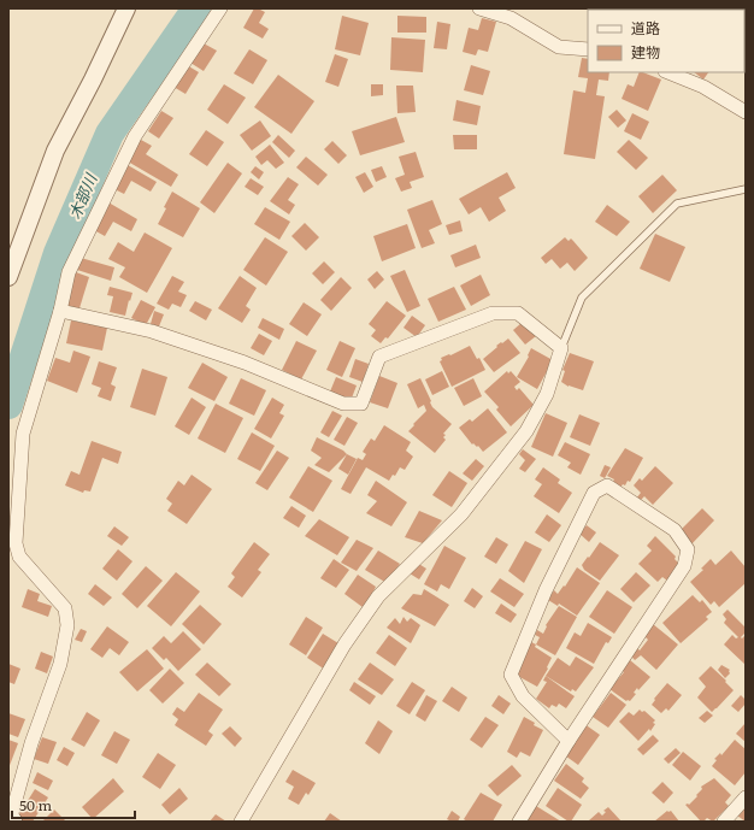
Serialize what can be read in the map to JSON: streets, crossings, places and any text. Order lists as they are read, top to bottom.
{
  "water": ["木部川"],
  "legend": ["道路", "建物"],
  "scale_bar": "50 m"
}
